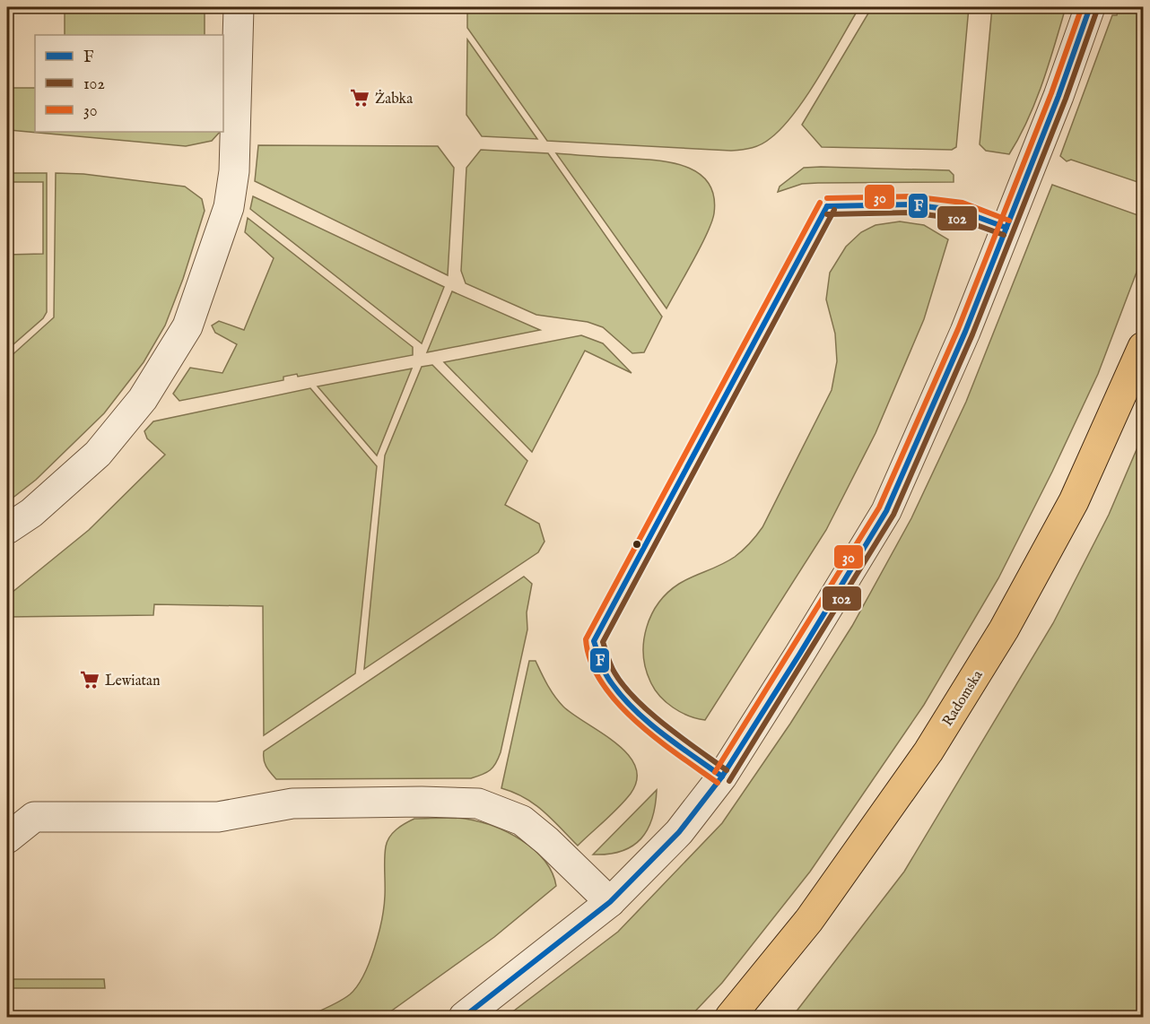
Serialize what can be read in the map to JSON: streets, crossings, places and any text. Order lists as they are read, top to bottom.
{
  "streets": {
    "main road": ["Radomska"]
  },
  "places": {
    "supermarket": ["Żabka", "Lewiatan"]
  },
  "lines": ["transit line F", "transit line 30", "transit line 102"],
  "legend": ["F", "102", "30"]
}
